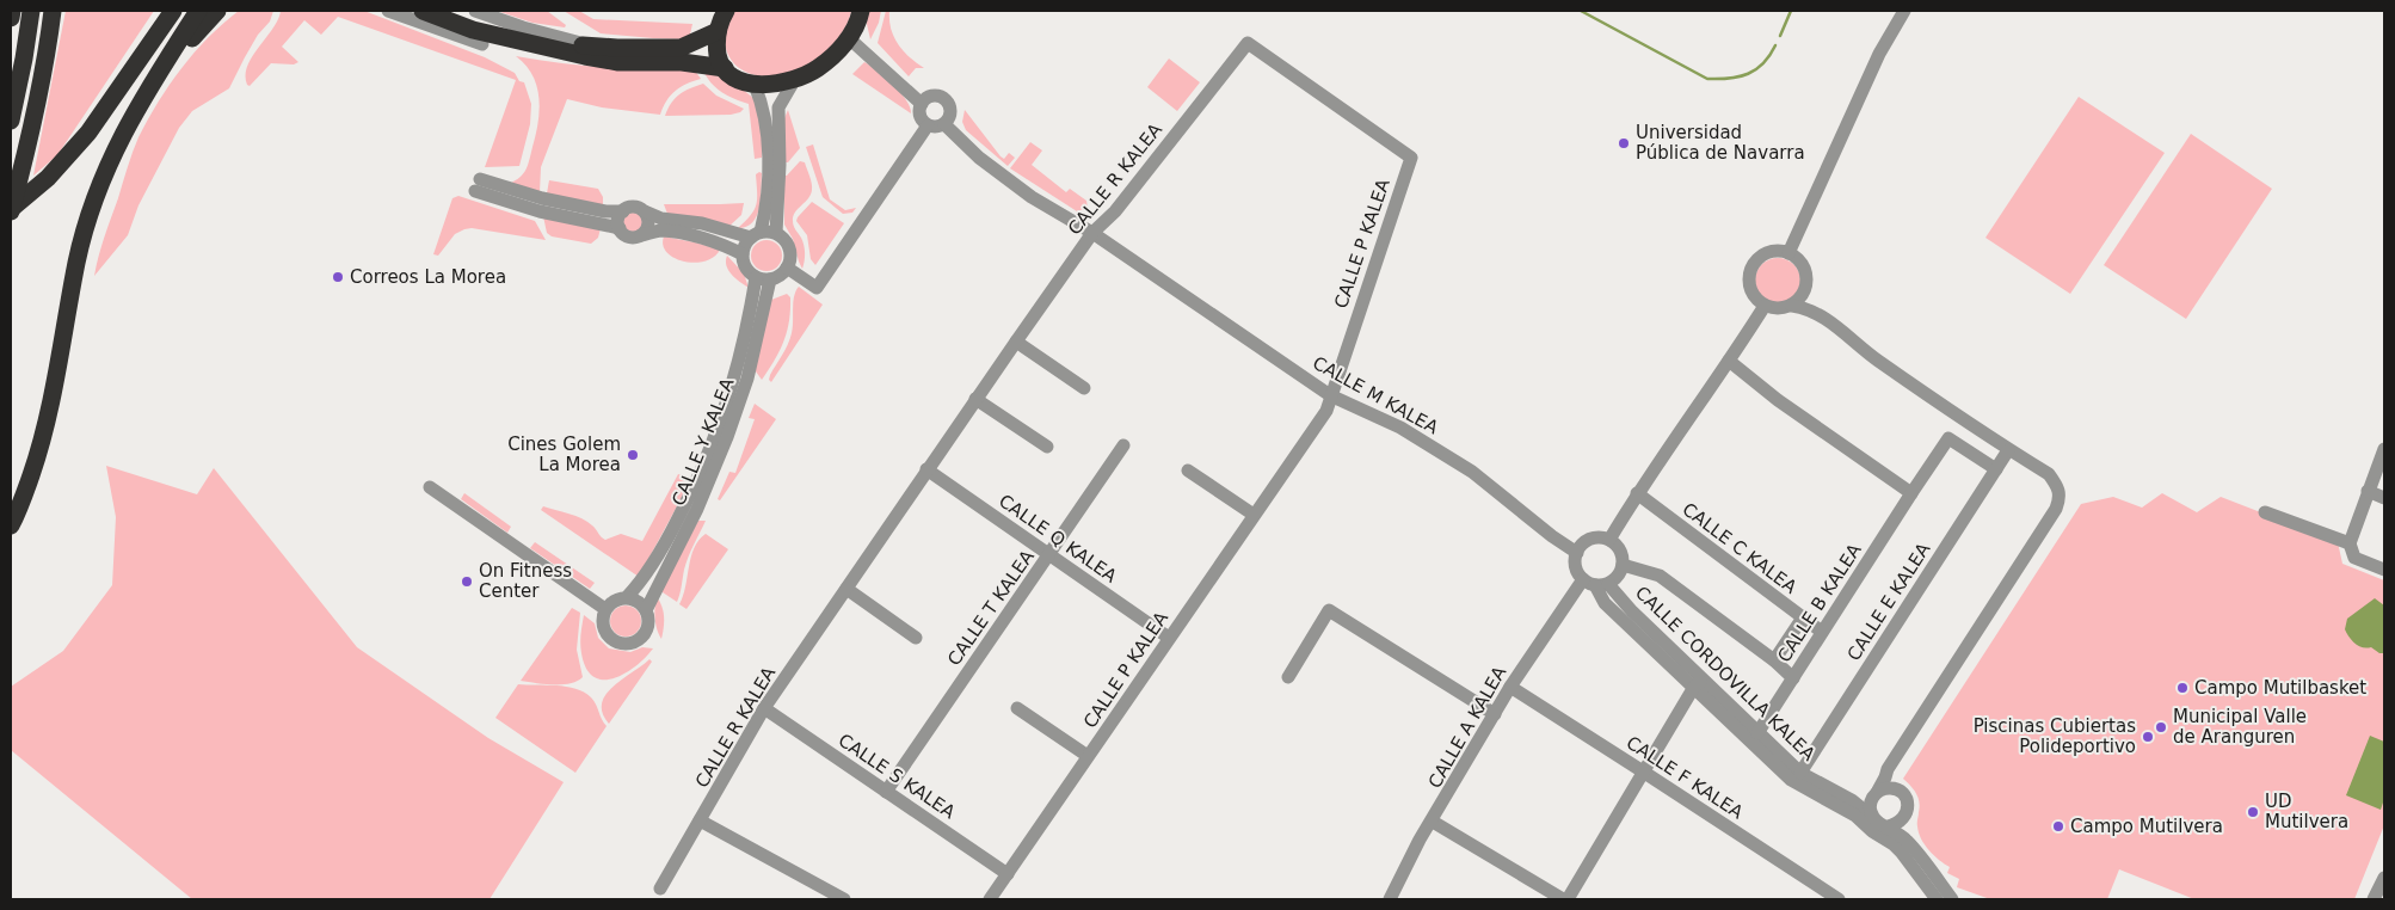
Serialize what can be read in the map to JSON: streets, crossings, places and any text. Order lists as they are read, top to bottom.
{
  "streets": {
    "street": [
      "CALLE R KALEA",
      "CALLE P KALEA",
      "CALLE M KALEA",
      "CALLE Y KALEA",
      "CALLE Q KALEA",
      "CALLE C KALEA",
      "CALLE E KALEA",
      "CALLE B KALEA",
      "CALLE T KALEA",
      "CALLE CORDOVILLA KALEA",
      "CALLE A KALEA",
      "CALLE S KALEA",
      "CALLE F KALEA"
    ]
  },
  "crossings": [
    ["CALLE R KALEA", "CALLE P KALEA"],
    ["CALLE R KALEA", "CALLE M KALEA"],
    ["CALLE R KALEA", "CALLE Q KALEA"],
    ["CALLE R KALEA", "CALLE S KALEA"],
    ["CALLE P KALEA", "CALLE M KALEA"],
    ["CALLE P KALEA", "CALLE Q KALEA"],
    ["CALLE P KALEA", "CALLE S KALEA"],
    ["CALLE M KALEA", "CALLE CORDOVILLA KALEA"],
    ["CALLE M KALEA", "CALLE A KALEA"],
    ["CALLE Q KALEA", "CALLE T KALEA"],
    ["CALLE C KALEA", "CALLE B KALEA"],
    ["CALLE E KALEA", "CALLE B KALEA"],
    ["CALLE E KALEA", "CALLE CORDOVILLA KALEA"],
    ["CALLE B KALEA", "CALLE CORDOVILLA KALEA"],
    ["CALLE T KALEA", "CALLE S KALEA"],
    ["CALLE CORDOVILLA KALEA", "CALLE A KALEA"],
    ["CALLE A KALEA", "CALLE F KALEA"]
  ],
  "places": [
    "Universidad Pública de Navarra",
    "Correos La Morea",
    "Cines Golem La Morea",
    "On Fitness Center",
    "Campo Mutilbasket",
    "Municipal Valle de Aranguren",
    "Piscinas Cubiertas Polideportivo",
    "UD Mutilvera",
    "Campo Mutilvera"
  ]
}
